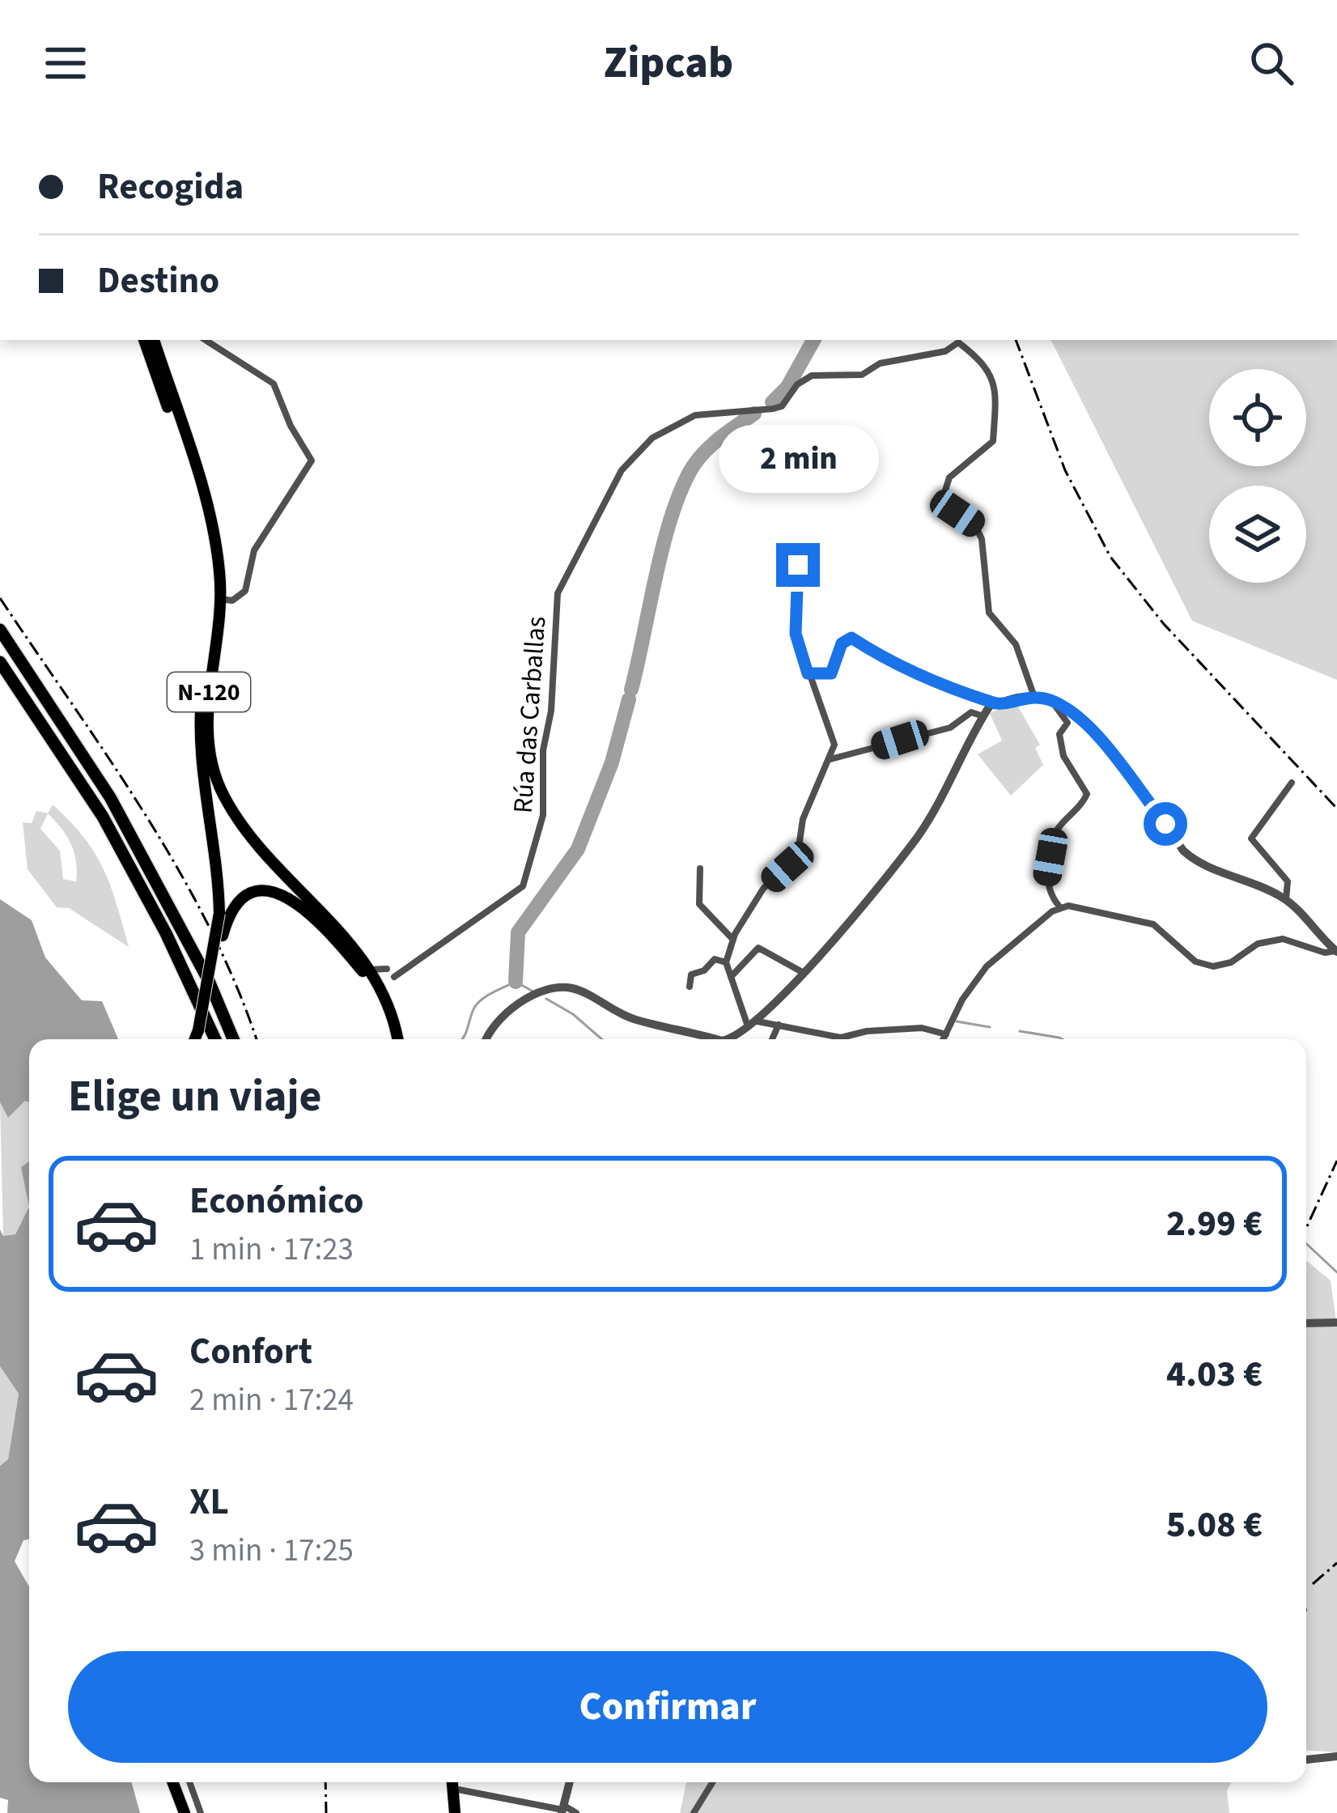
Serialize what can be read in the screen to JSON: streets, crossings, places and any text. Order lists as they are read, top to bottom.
{
  "streets": {
    "highway": ["N-120"],
    "street": ["Rúa das Carballas"]
  },
  "page": {
    "header": "Zipcab",
    "banner": ["Recogida", "Destino"],
    "bubble": "2 min",
    "heading": "Elige un viaje",
    "list": [
      {
        "name": "Económico",
        "note": "1 min · 17:23",
        "value": "2.99 €"
      },
      {
        "name": "Confort",
        "note": "2 min · 17:24",
        "value": "4.03 €"
      },
      {
        "name": "XL",
        "note": "3 min · 17:25",
        "value": "5.08 €"
      }
    ],
    "buttons": "Confirmar"
  }
}
